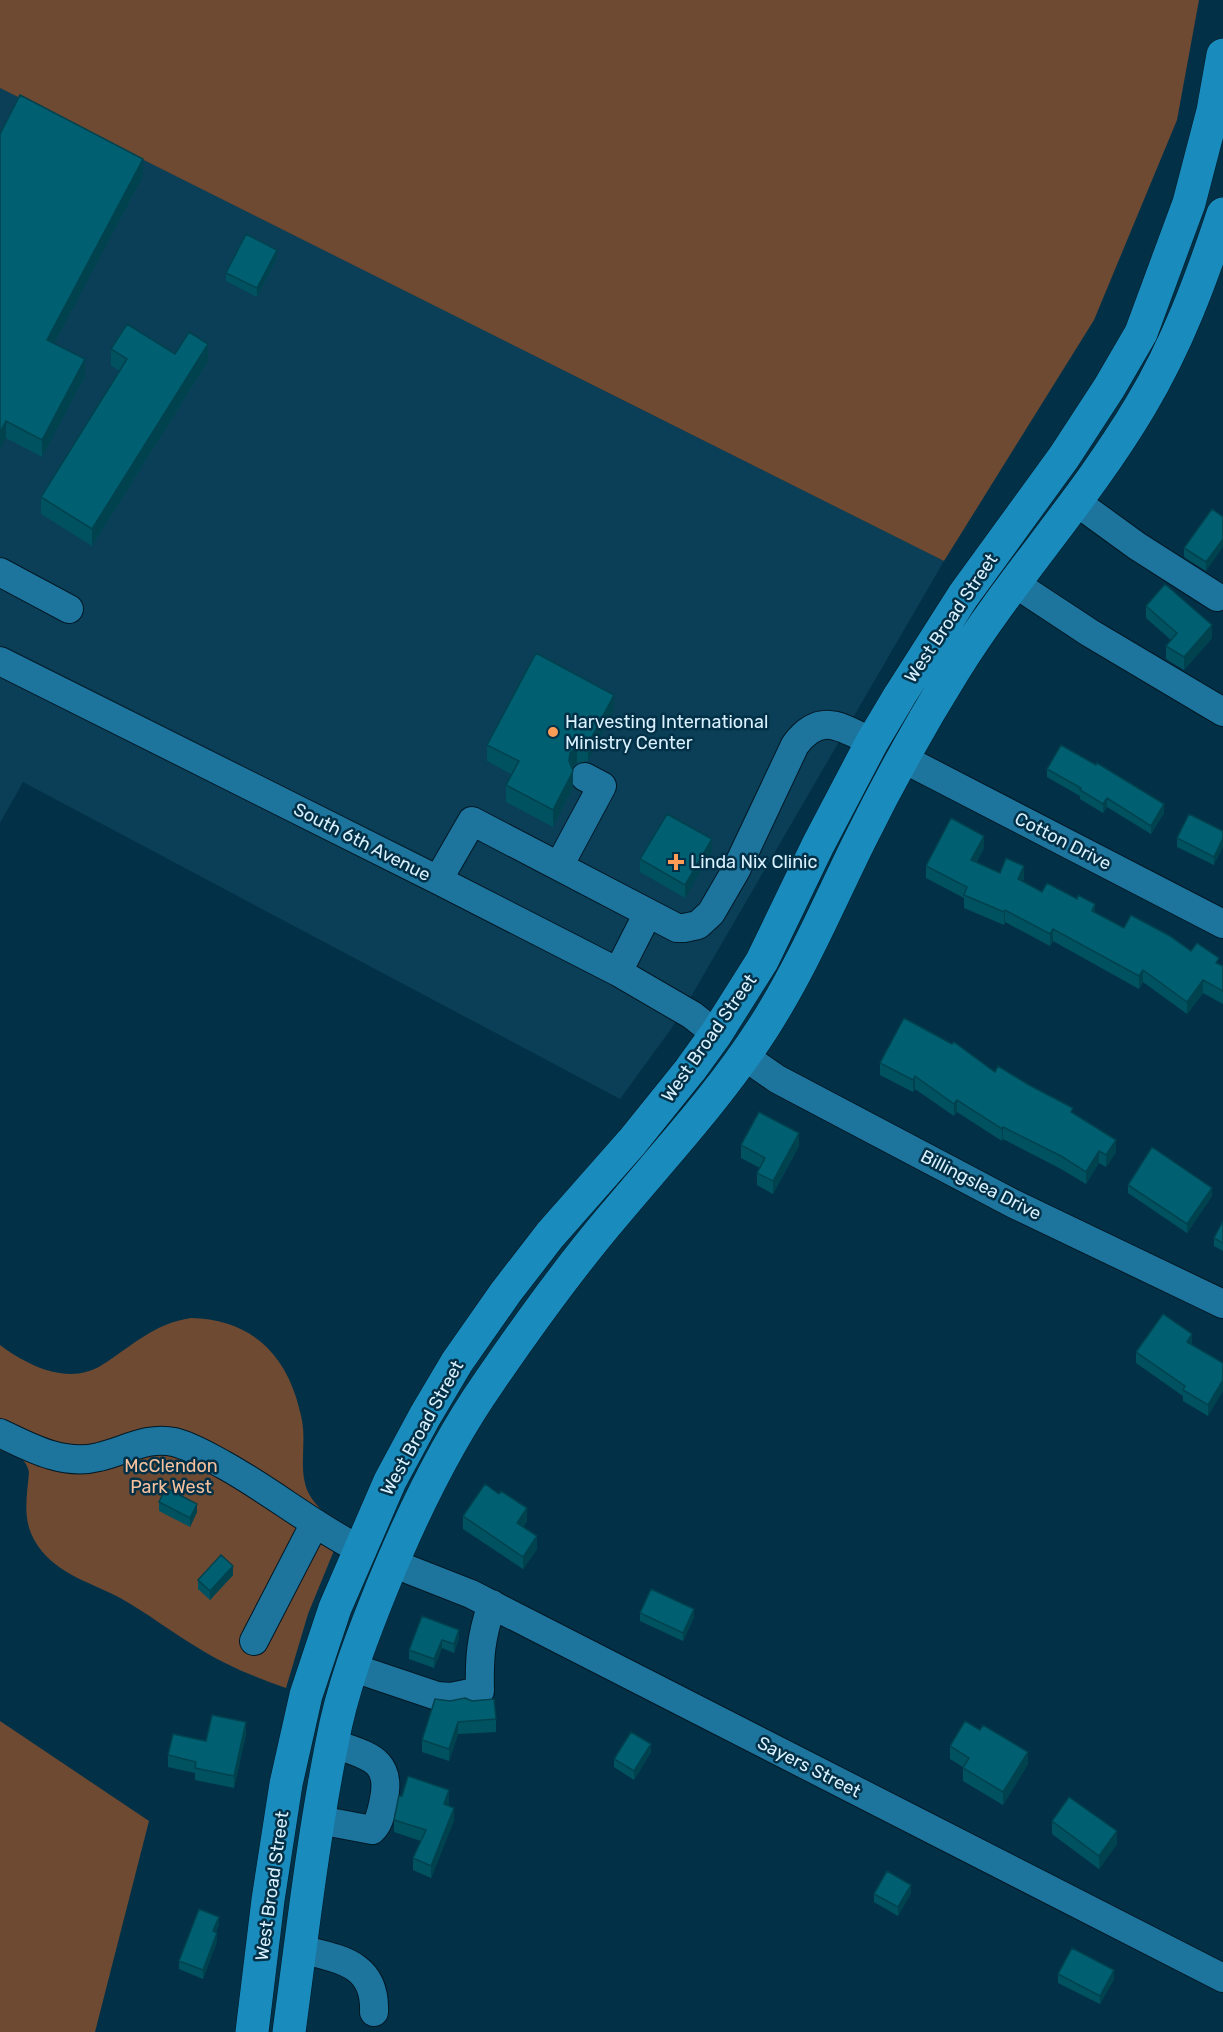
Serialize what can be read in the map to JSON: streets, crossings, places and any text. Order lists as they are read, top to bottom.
{
  "streets": {
    "main road": ["West Broad Street"],
    "street": [
      "Cotton Drive",
      "South 6th Avenue",
      "Billingslea Drive",
      "Sayers Street"
    ]
  },
  "crossings": [
    ["West Broad Street", "Cotton Drive"],
    ["West Broad Street", "South 6th Avenue"],
    ["West Broad Street", "Billingslea Drive"],
    ["West Broad Street", "Sayers Street"]
  ],
  "parks": ["McClendon Park West"],
  "places": {
    "other": ["Harvesting International Ministry Center"],
    "health": ["Linda Nix Clinic"]
  }
}
